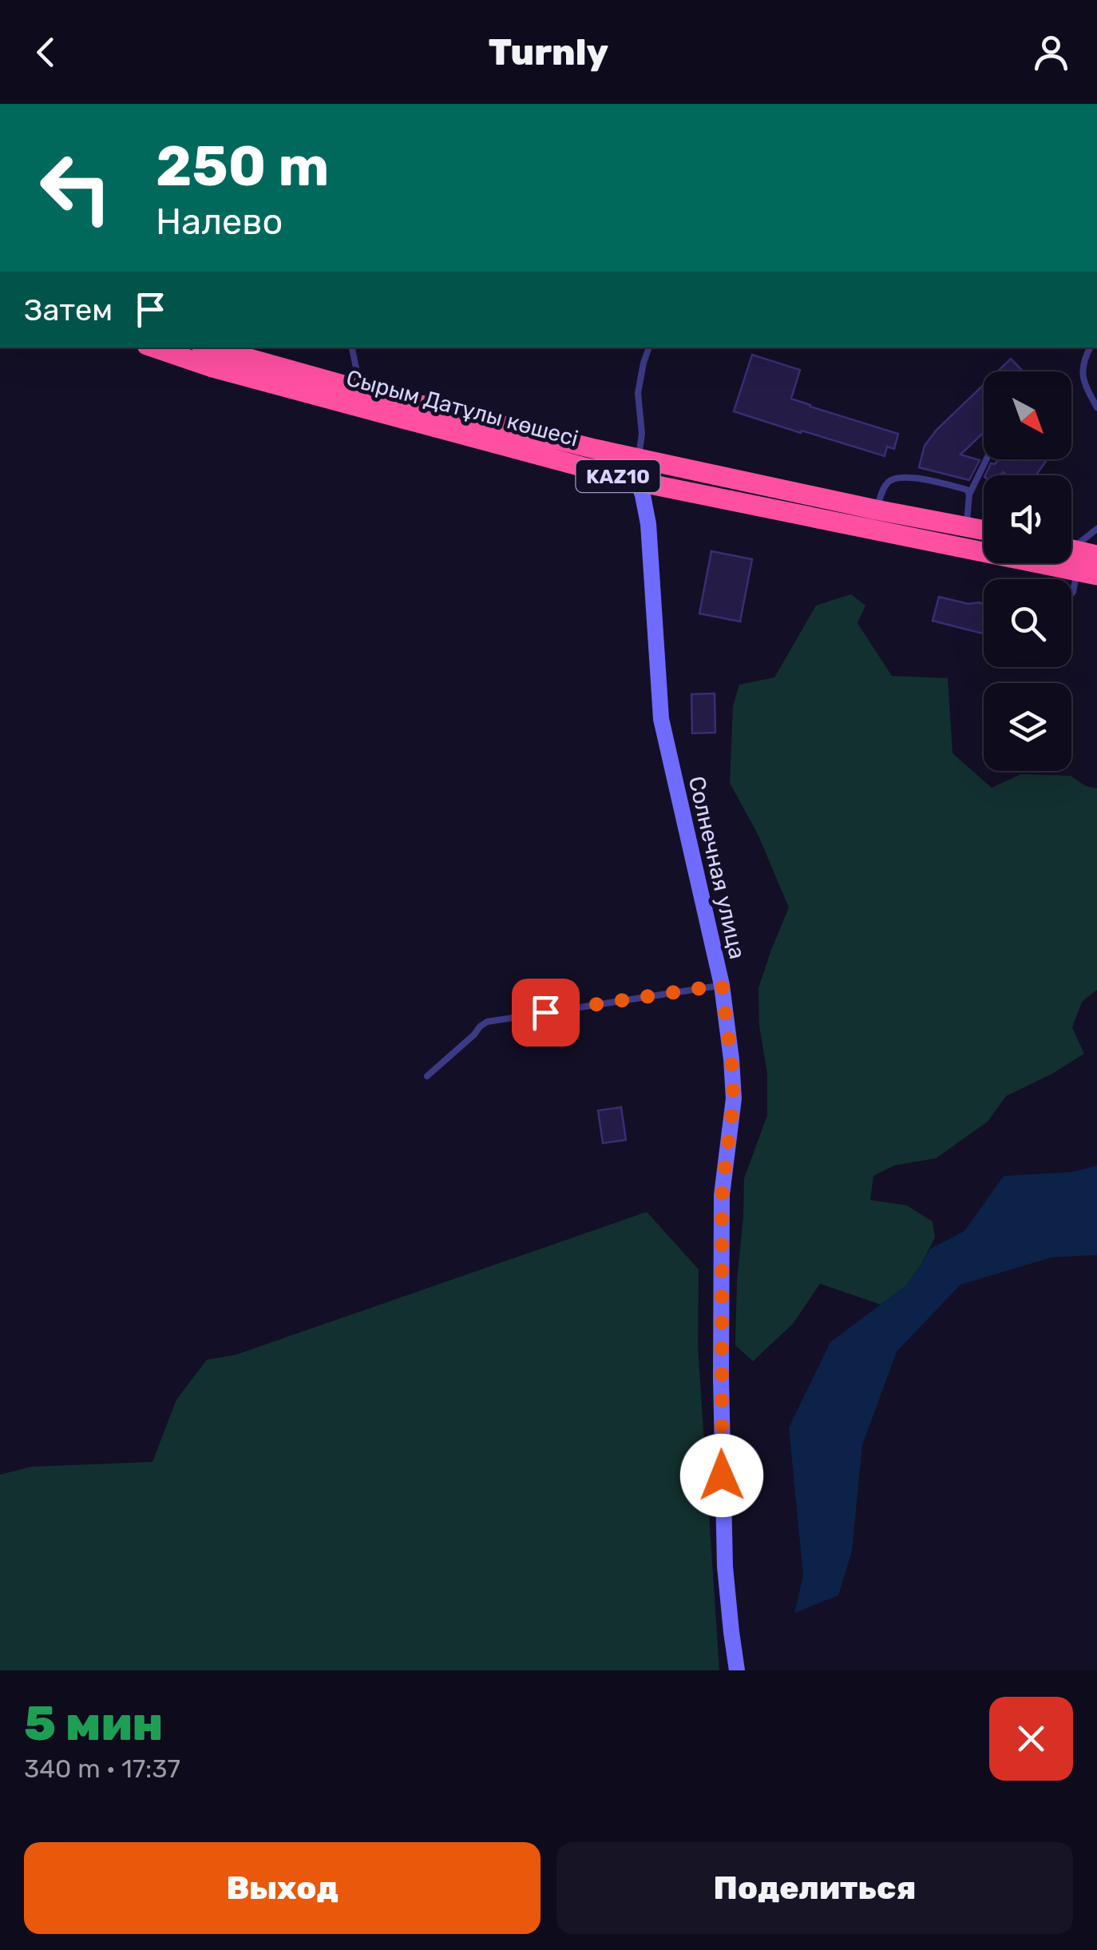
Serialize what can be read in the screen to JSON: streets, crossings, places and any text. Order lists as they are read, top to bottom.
{
  "streets": {
    "highway": ["Сырым Датұлы көшесі", "KAZ10"],
    "street": ["Солнечная улица"]
  },
  "crossings": [
    ["Сырым Датұлы көшесі", "Солнечная улица"]
  ],
  "north": "bottom right",
  "page": {
    "header": "Turnly",
    "turn": ["250 m", "Налево"],
    "then": "Затем",
    "heading": ["5 мин", "340 m · 17:37"],
    "buttons": ["Выход", "Поделиться"]
  }
}
